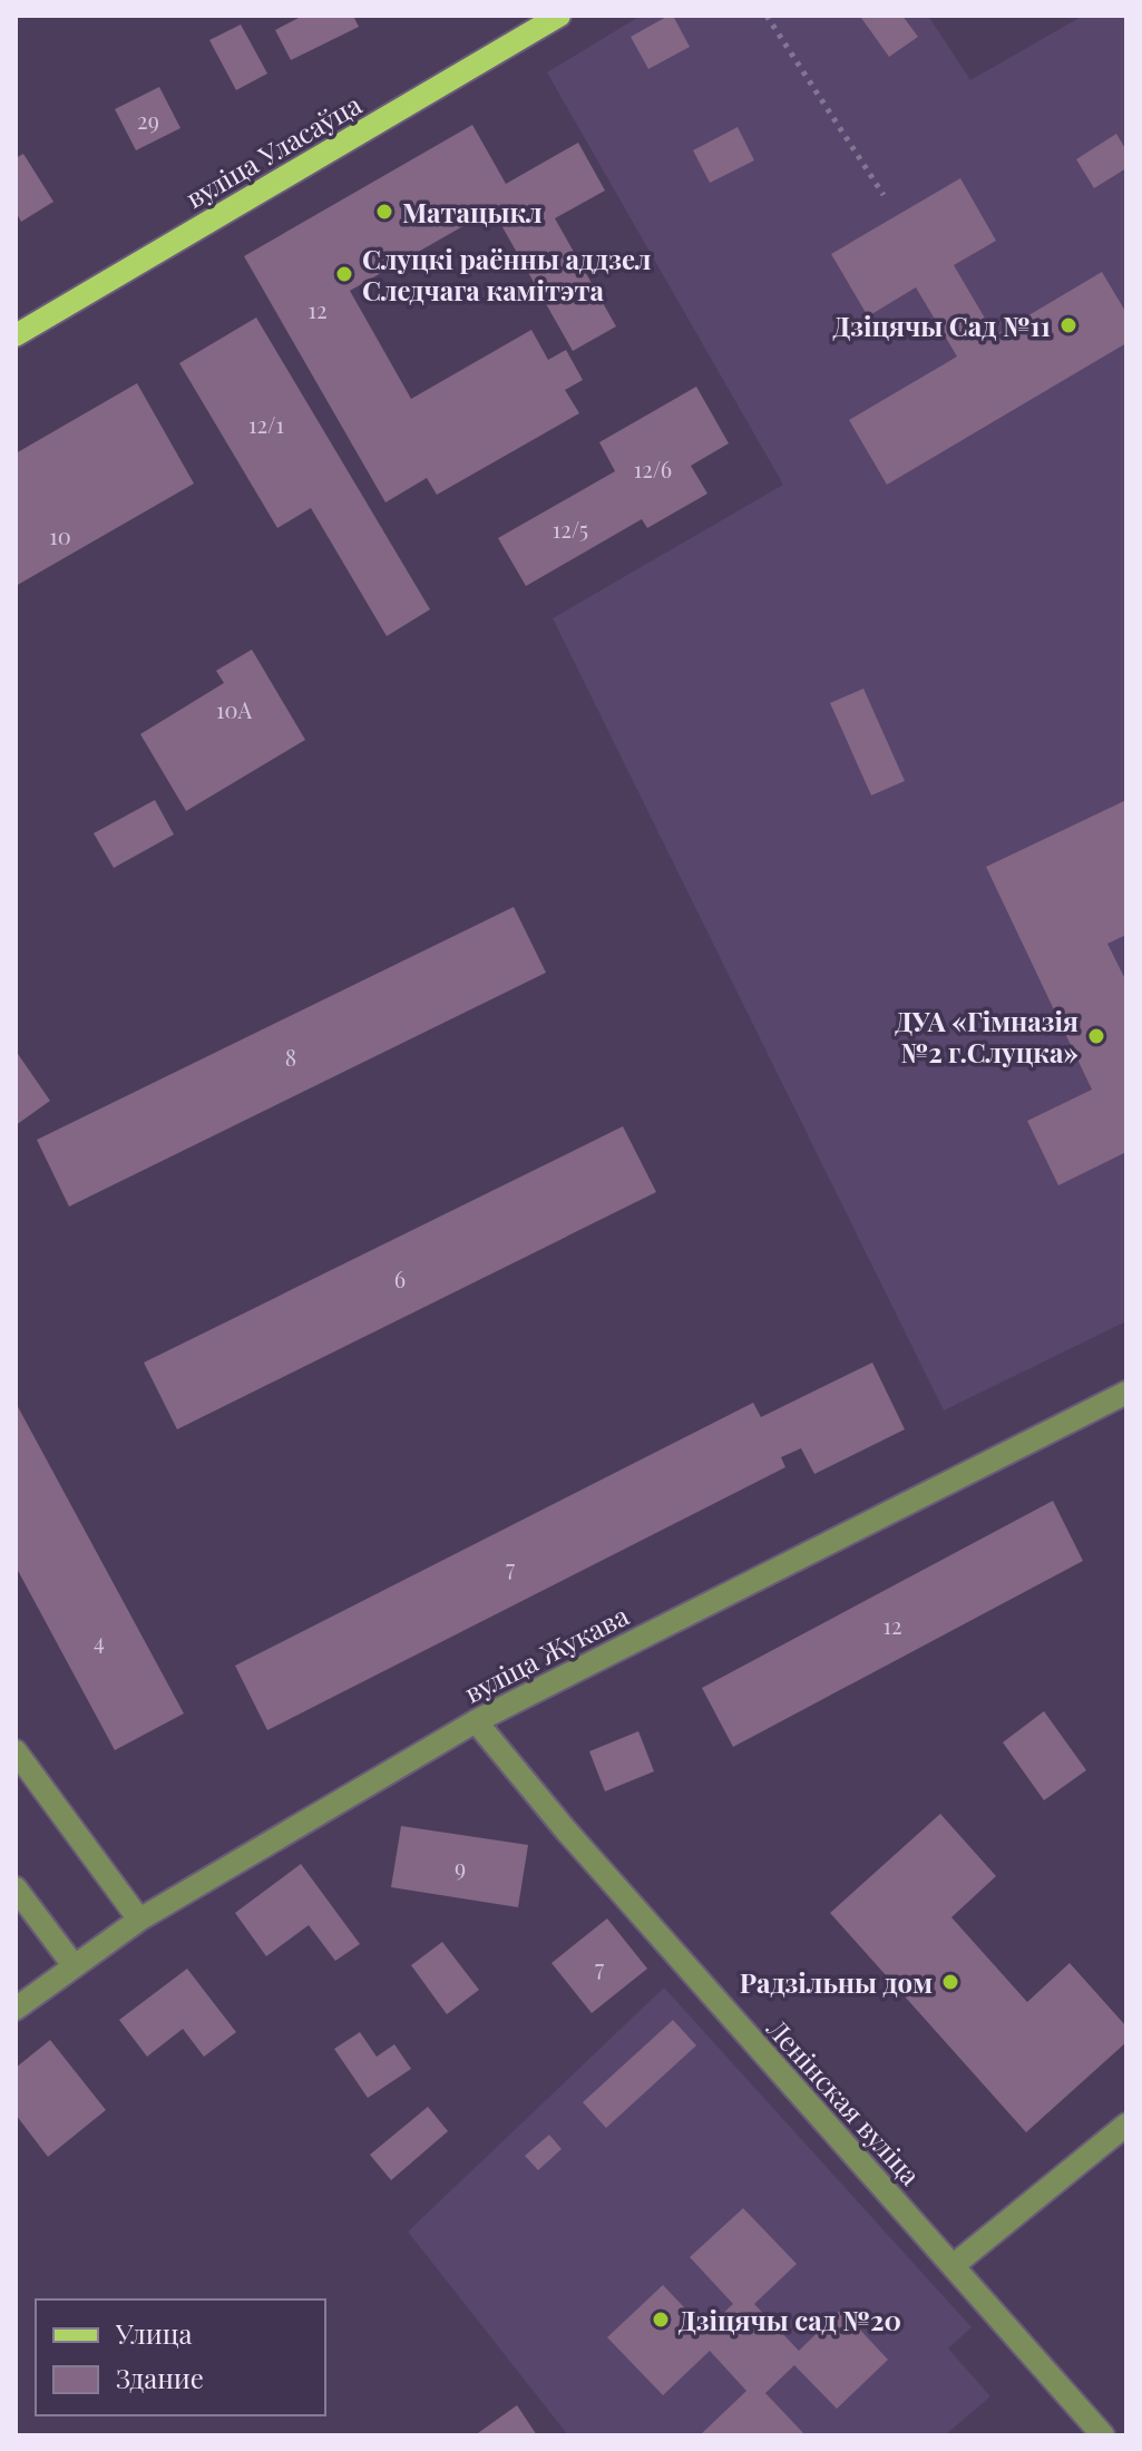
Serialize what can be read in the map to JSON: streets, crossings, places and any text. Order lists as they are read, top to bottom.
{
  "streets": {
    "main road": ["вуліца Уласаўца"],
    "street": ["вуліца Жукава", "Ленінская вуліца"]
  },
  "crossings": [
    ["вуліца Жукава", "Ленінская вуліца"]
  ],
  "places": [
    "Матацыкл",
    "Слуцкі раённы аддзел Следчага камітэта",
    "Дзіцячы Сад №11",
    "ДУА «Гімназія №2 г.Слуцка»",
    "Радзільны дом",
    "Дзіцячы сад №20"
  ],
  "house_numbers": [
    "29",
    "12",
    "12/1",
    "12/6",
    "12/5",
    "10",
    "10А",
    "8",
    "6",
    "7",
    "12",
    "4",
    "9",
    "7"
  ],
  "legend": ["Улица", "Здание"]
}
